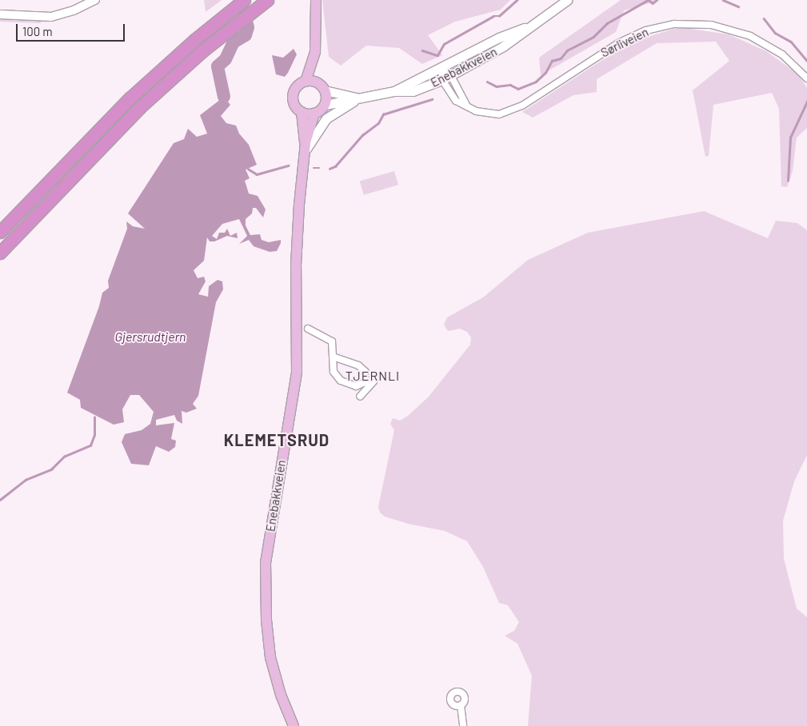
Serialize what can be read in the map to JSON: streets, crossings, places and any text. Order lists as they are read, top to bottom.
{
  "streets": {
    "main road": ["Enebakkveien"],
    "street": ["Sørliveien"]
  },
  "crossings": [
    ["Sørliveien", "Enebakkveien"]
  ],
  "districts": ["TJERNLI", "KLEMETSRUD"],
  "water": ["Gjersrudtjern"],
  "scale_bar": "100 m"
}
